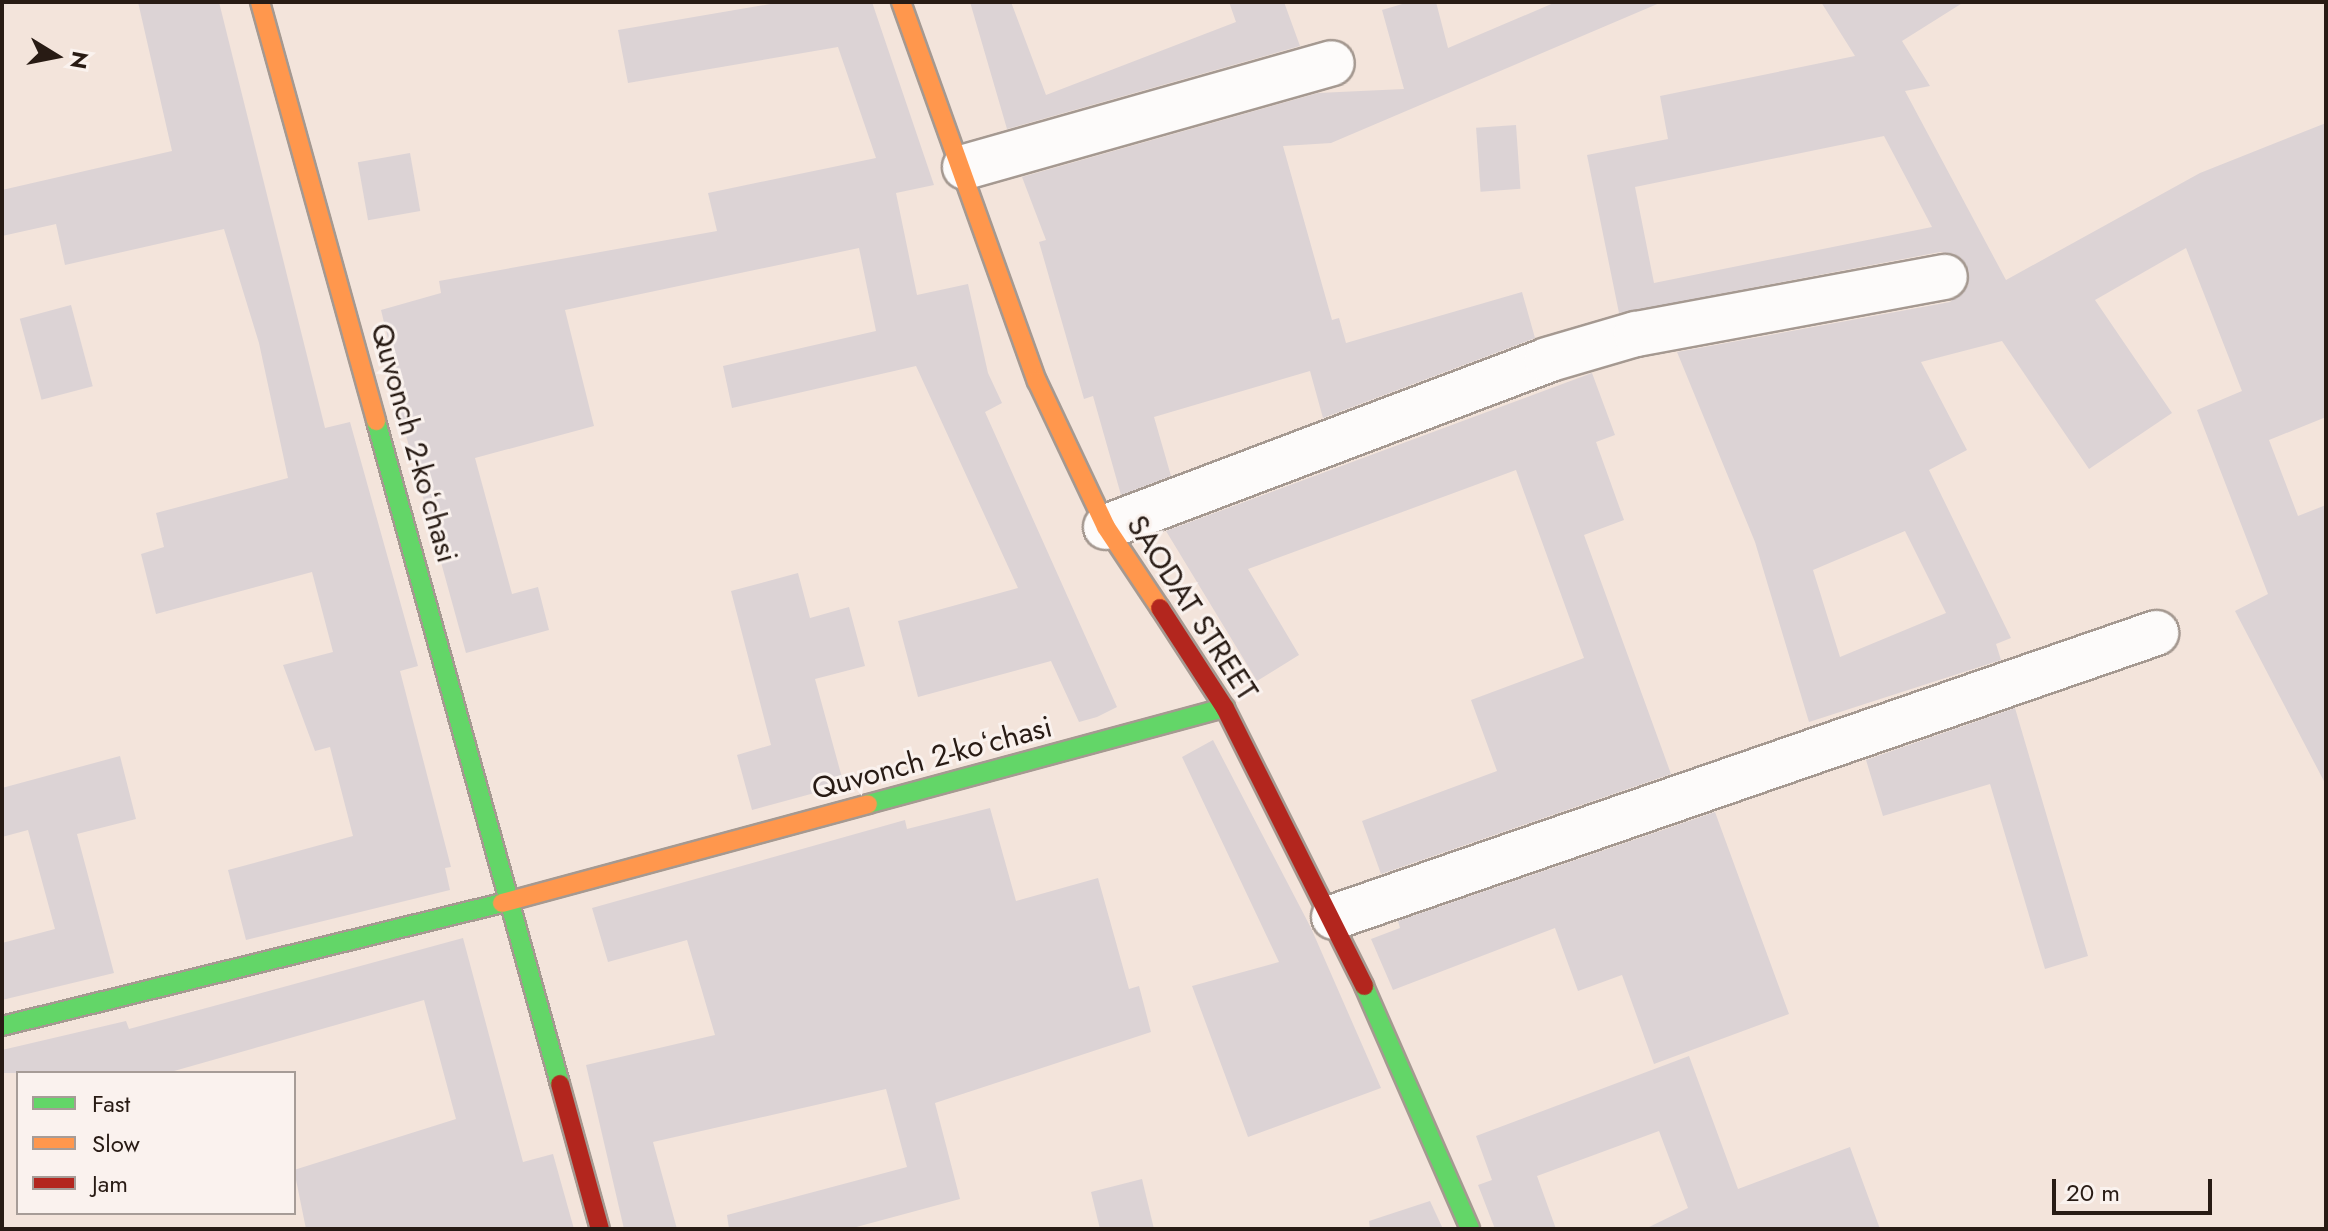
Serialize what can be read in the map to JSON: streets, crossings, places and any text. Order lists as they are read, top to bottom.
{
  "streets": {
    "street": ["Quvonch 2-koʻchasi", "SAODAT STREET"]
  },
  "crossings": [
    ["Quvonch 2-koʻchasi", "SAODAT STREET"]
  ],
  "legend": ["Fast", "Slow", "Jam"],
  "scale_bar": "20 m",
  "north": "right"
}
